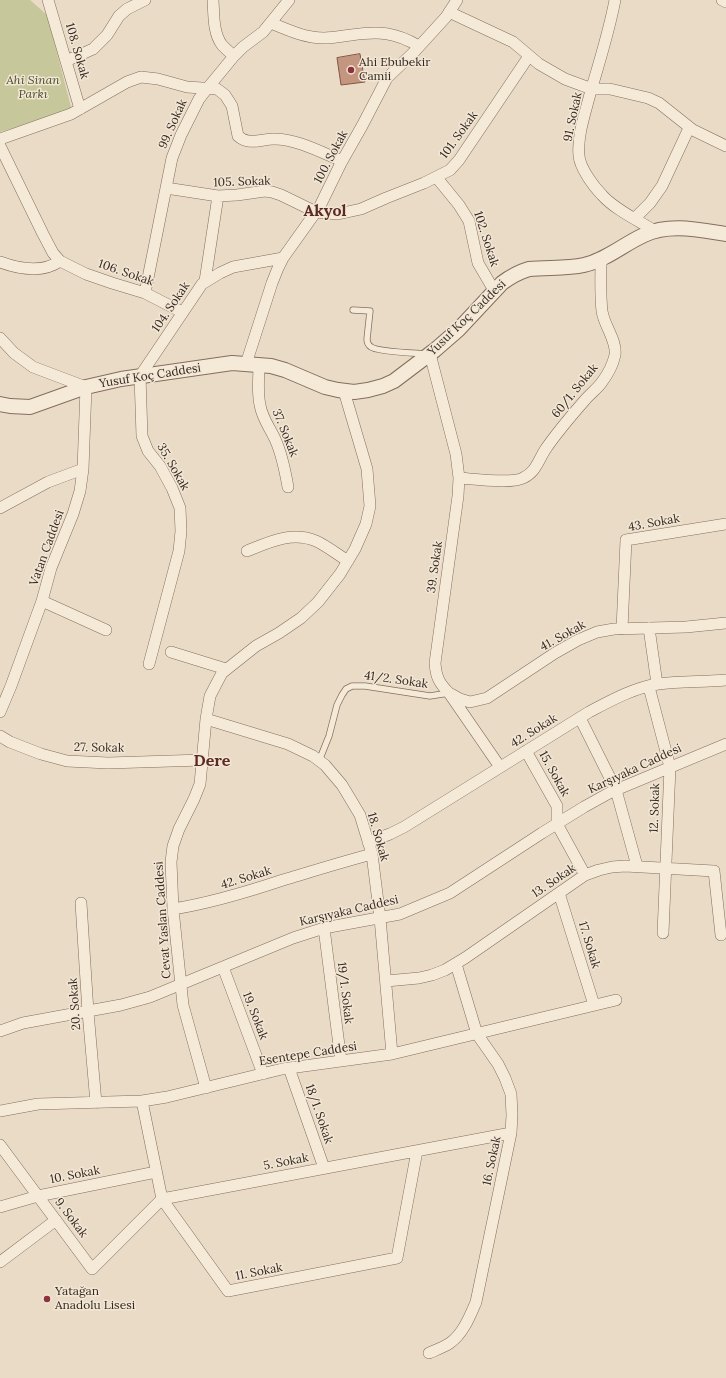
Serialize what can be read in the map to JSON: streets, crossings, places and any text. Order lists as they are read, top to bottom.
{
  "streets": {
    "street": [
      "108. Sokak",
      "91. Sokak",
      "99. Sokak",
      "101. Sokak",
      "100. Sokak",
      "105. Sokak",
      "102. Sokak",
      "106. Sokak",
      "104. Sokak",
      "Yusuf Koç Caddesi",
      "60/1. Sokak",
      "37. Sokak",
      "35. Sokak",
      "43. Sokak",
      "Vatan Caddesi",
      "39. Sokak",
      "41. Sokak",
      "42. Sokak",
      "27. Sokak",
      "Karşıyaka Caddesi",
      "15. Sokak",
      "12. Sokak",
      "18. Sokak",
      "13. Sokak",
      "Cevat Yaslan Caddesi",
      "17. Sokak",
      "19/1. Sokak",
      "20. Sokak",
      "19. Sokak",
      "Esentepe Caddesi",
      "18/1. Sokak",
      "16. Sokak",
      "5. Sokak",
      "10. Sokak",
      "9. Sokak",
      "11. Sokak"
    ],
    "lane": ["41/2. Sokak"]
  },
  "crossings": [
    ["91. Sokak", "Yusuf Koç Caddesi"],
    ["99. Sokak", "105. Sokak"],
    ["99. Sokak", "106. Sokak"],
    ["101. Sokak", "100. Sokak"],
    ["101. Sokak", "105. Sokak"],
    ["101. Sokak", "102. Sokak"],
    ["100. Sokak", "105. Sokak"],
    ["100. Sokak", "104. Sokak"],
    ["100. Sokak", "Yusuf Koç Caddesi"],
    ["100. Sokak", "37. Sokak"],
    ["102. Sokak", "Yusuf Koç Caddesi"],
    ["106. Sokak", "104. Sokak"],
    ["104. Sokak", "Yusuf Koç Caddesi"],
    ["104. Sokak", "35. Sokak"],
    ["Yusuf Koç Caddesi", "60/1. Sokak"],
    ["Yusuf Koç Caddesi", "37. Sokak"],
    ["Yusuf Koç Caddesi", "35. Sokak"],
    ["Yusuf Koç Caddesi", "Vatan Caddesi"],
    ["Yusuf Koç Caddesi", "39. Sokak"],
    ["Yusuf Koç Caddesi", "Cevat Yaslan Caddesi"],
    ["60/1. Sokak", "39. Sokak"],
    ["43. Sokak", "41. Sokak"],
    ["39. Sokak", "41. Sokak"],
    ["39. Sokak", "41/2. Sokak"],
    ["39. Sokak", "42. Sokak"],
    ["41. Sokak", "41/2. Sokak"],
    ["41. Sokak", "12. Sokak"],
    ["41/2. Sokak", "18. Sokak"],
    ["42. Sokak", "15. Sokak"],
    ["42. Sokak", "12. Sokak"],
    ["42. Sokak", "18. Sokak"],
    ["42. Sokak", "Cevat Yaslan Caddesi"],
    ["27. Sokak", "Cevat Yaslan Caddesi"],
    ["Karşıyaka Caddesi", "15. Sokak"],
    ["Karşıyaka Caddesi", "12. Sokak"],
    ["Karşıyaka Caddesi", "18. Sokak"],
    ["Karşıyaka Caddesi", "Cevat Yaslan Caddesi"],
    ["Karşıyaka Caddesi", "19/1. Sokak"],
    ["Karşıyaka Caddesi", "20. Sokak"],
    ["Karşıyaka Caddesi", "19. Sokak"],
    ["15. Sokak", "13. Sokak"],
    ["12. Sokak", "13. Sokak"],
    ["18. Sokak", "13. Sokak"],
    ["18. Sokak", "Cevat Yaslan Caddesi"],
    ["18. Sokak", "Esentepe Caddesi"],
    ["13. Sokak", "17. Sokak"],
    ["13. Sokak", "16. Sokak"],
    ["Cevat Yaslan Caddesi", "Esentepe Caddesi"],
    ["17. Sokak", "Esentepe Caddesi"],
    ["19/1. Sokak", "Esentepe Caddesi"],
    ["20. Sokak", "Esentepe Caddesi"],
    ["19. Sokak", "Esentepe Caddesi"],
    ["Esentepe Caddesi", "18/1. Sokak"],
    ["Esentepe Caddesi", "16. Sokak"],
    ["Esentepe Caddesi", "11. Sokak"],
    ["18/1. Sokak", "5. Sokak"],
    ["16. Sokak", "5. Sokak"],
    ["5. Sokak", "9. Sokak"],
    ["5. Sokak", "11. Sokak"],
    ["10. Sokak", "9. Sokak"],
    ["10. Sokak", "11. Sokak"],
    ["9. Sokak", "11. Sokak"]
  ],
  "districts": ["Akyol", "Dere"],
  "parks": ["Ahi Sinan Parkı"],
  "places": ["Ahi Ebubekir Camii", "Yatağan Anadolu Lisesi"]
}
